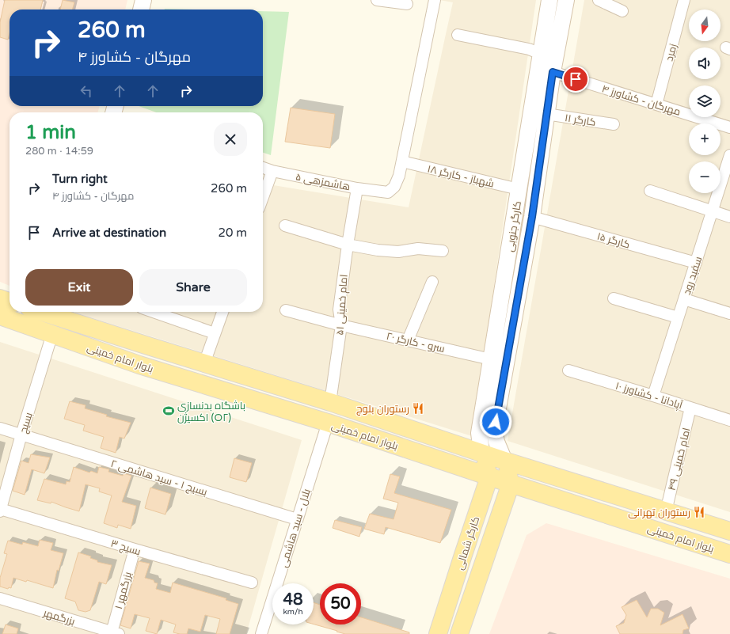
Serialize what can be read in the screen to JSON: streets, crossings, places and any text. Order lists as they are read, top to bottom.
{
  "streets": {
    "main road": ["کارگر جنوبی", "بلوار امام خمینی", "کارگر شمالی"],
    "street": [
      "زمرد",
      "مهرگان - کشاورز ۴",
      "کارگر ۱۱",
      "شهباز - کارگر ۱۸",
      "هاشمزهی ۵",
      "کارگر ۱۵",
      "سفید رود",
      "امام خمینی ۵۱",
      "سرو - کارگر ۲۰",
      "آپادانا - کشاورز ۱۰",
      "بسیج",
      "امام خمینی ۴۹",
      "بسیج ۱ - سید هاشمی ۲",
      "بلال - سید هاشمی",
      "بسیج ۳",
      "بزرگمهر ۱",
      "بزرگمهر"
    ]
  },
  "crossings": [
    ["زمرد", "مهرگان - کشاورز ۴"],
    ["مهرگان - کشاورز ۴", "کارگر جنوبی"],
    ["کارگر ۱۱", "کارگر جنوبی"],
    ["شهباز - کارگر ۱۸", "هاشمزهی ۵"],
    ["شهباز - کارگر ۱۸", "کارگر جنوبی"],
    ["هاشمزهی ۵", "امام خمینی ۵۱"],
    ["کارگر جنوبی", "کارگر ۱۵"],
    ["کارگر جنوبی", "سرو - کارگر ۲۰"],
    ["کارگر جنوبی", "بلوار امام خمینی"],
    ["کارگر ۱۵", "سفید رود"],
    ["سفید رود", "آپادانا - کشاورز ۱۰"],
    ["امام خمینی ۵۱", "سرو - کارگر ۲۰"],
    ["امام خمینی ۵۱", "بلوار امام خمینی"],
    ["بلوار امام خمینی", "بسیج"],
    ["بلوار امام خمینی", "امام خمینی ۴۹"],
    ["بلوار امام خمینی", "بلال - سید هاشمی"],
    ["بلوار امام خمینی", "کارگر شمالی"],
    ["آپادانا - کشاورز ۱۰", "امام خمینی ۴۹"],
    ["بسیج", "بسیج ۱ - سید هاشمی ۲"],
    ["بسیج", "بسیج ۳"],
    ["بسیج ۱ - سید هاشمی ۲", "بلال - سید هاشمی"],
    ["بسیج ۳", "بزرگمهر ۱"],
    ["بزرگمهر ۱", "بزرگمهر"]
  ],
  "places": {
    "restaurant": ["رستوران بلوچ", "رستوران تهرانی"],
    "sports": ["باشگاه بدنسازی اکسیژن (O۲)"]
  },
  "north": "bottom",
  "page": {
    "map_buttons": ["+", "−"],
    "turn": ["260 m", "مهرگان - کشاورز ۴"],
    "heading": ["1 min", "280 m · 14:59"],
    "list": [
      {
        "name": "Turn right",
        "note": "مهرگان - کشاورز ۴",
        "value": "260 m"
      },
      {
        "name": "Arrive at destination",
        "value": "20 m"
      }
    ],
    "buttons": ["Exit", "Share"],
    "speed": "48 km/h",
    "limit": "50"
  }
}
